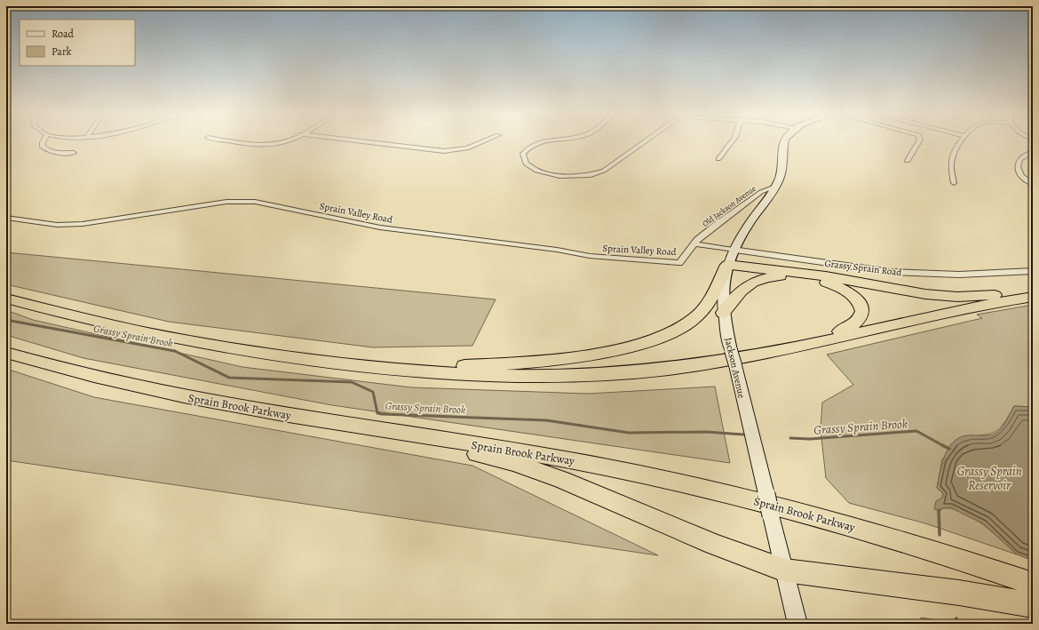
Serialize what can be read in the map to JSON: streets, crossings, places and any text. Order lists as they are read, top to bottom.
{
  "streets": {
    "highway": ["Sprain Brook Parkway"],
    "main road": ["Jackson Avenue"],
    "street": ["Old Jackson Avenue", "Sprain Valley Road", "Grassy Sprain Road"]
  },
  "crossings": [
    ["Old Jackson Avenue", "Sprain Valley Road"],
    ["Old Jackson Avenue", "Grassy Sprain Road"],
    ["Old Jackson Avenue", "Jackson Avenue"],
    ["Sprain Valley Road", "Grassy Sprain Road"],
    ["Grassy Sprain Road", "Jackson Avenue"]
  ],
  "water": ["Grassy Sprain Brook", "Grassy Sprain Reservoir"],
  "legend": ["Road", "Park"]
}
